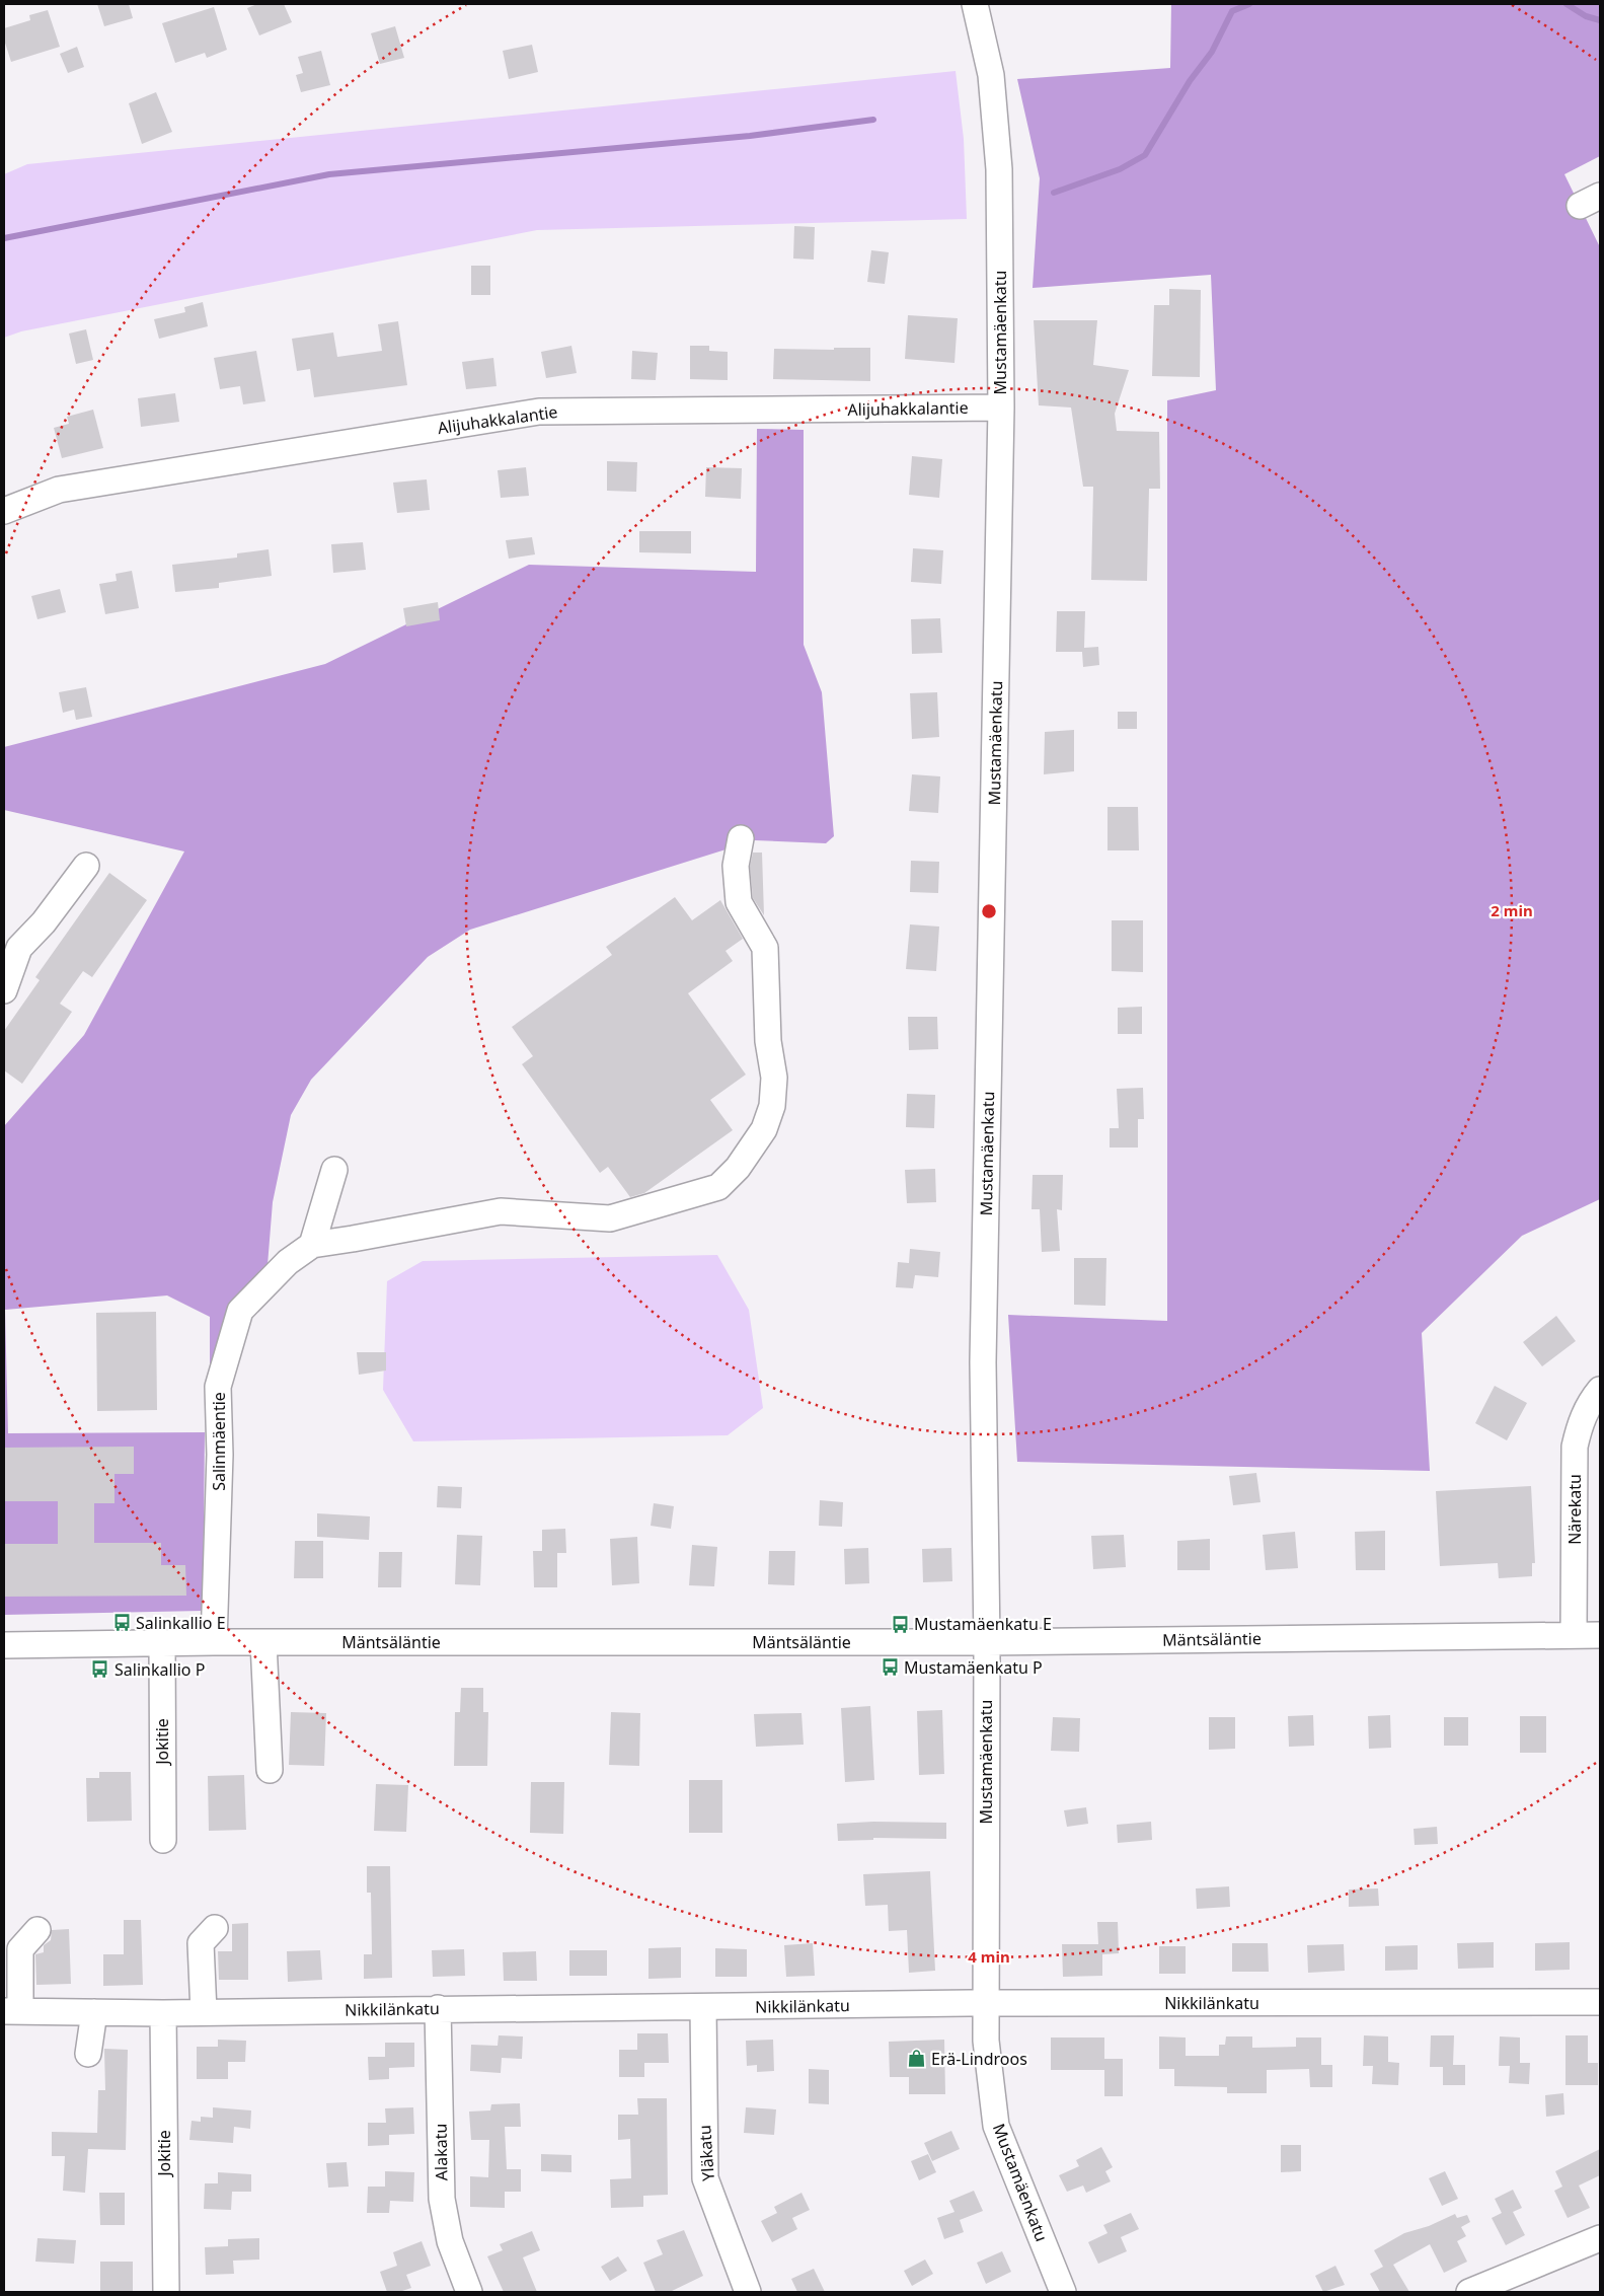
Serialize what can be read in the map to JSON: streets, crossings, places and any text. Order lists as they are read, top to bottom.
{
  "streets": {
    "street": [
      "Mustamäenkatu",
      "Alijuhakkalantie",
      "Salinmäentie",
      "Närekatu",
      "Mäntsäläntie",
      "Jokitie",
      "Nikkilänkatu",
      "Alakatu",
      "Yläkatu"
    ]
  },
  "crossings": [
    ["Mustamäenkatu", "Alijuhakkalantie"],
    ["Mustamäenkatu", "Mäntsäläntie"],
    ["Mustamäenkatu", "Nikkilänkatu"],
    ["Salinmäentie", "Mäntsäläntie"],
    ["Närekatu", "Mäntsäläntie"],
    ["Mäntsäläntie", "Jokitie"],
    ["Jokitie", "Nikkilänkatu"],
    ["Nikkilänkatu", "Alakatu"],
    ["Nikkilänkatu", "Yläkatu"]
  ],
  "places": {
    "bus stop": [
      "Salinkallio E",
      "Mustamäenkatu E",
      "Mustamäenkatu P",
      "Salinkallio P"
    ],
    "shop": ["Erä-Lindroos"]
  },
  "rings": ["2 min", "4 min"]
}
